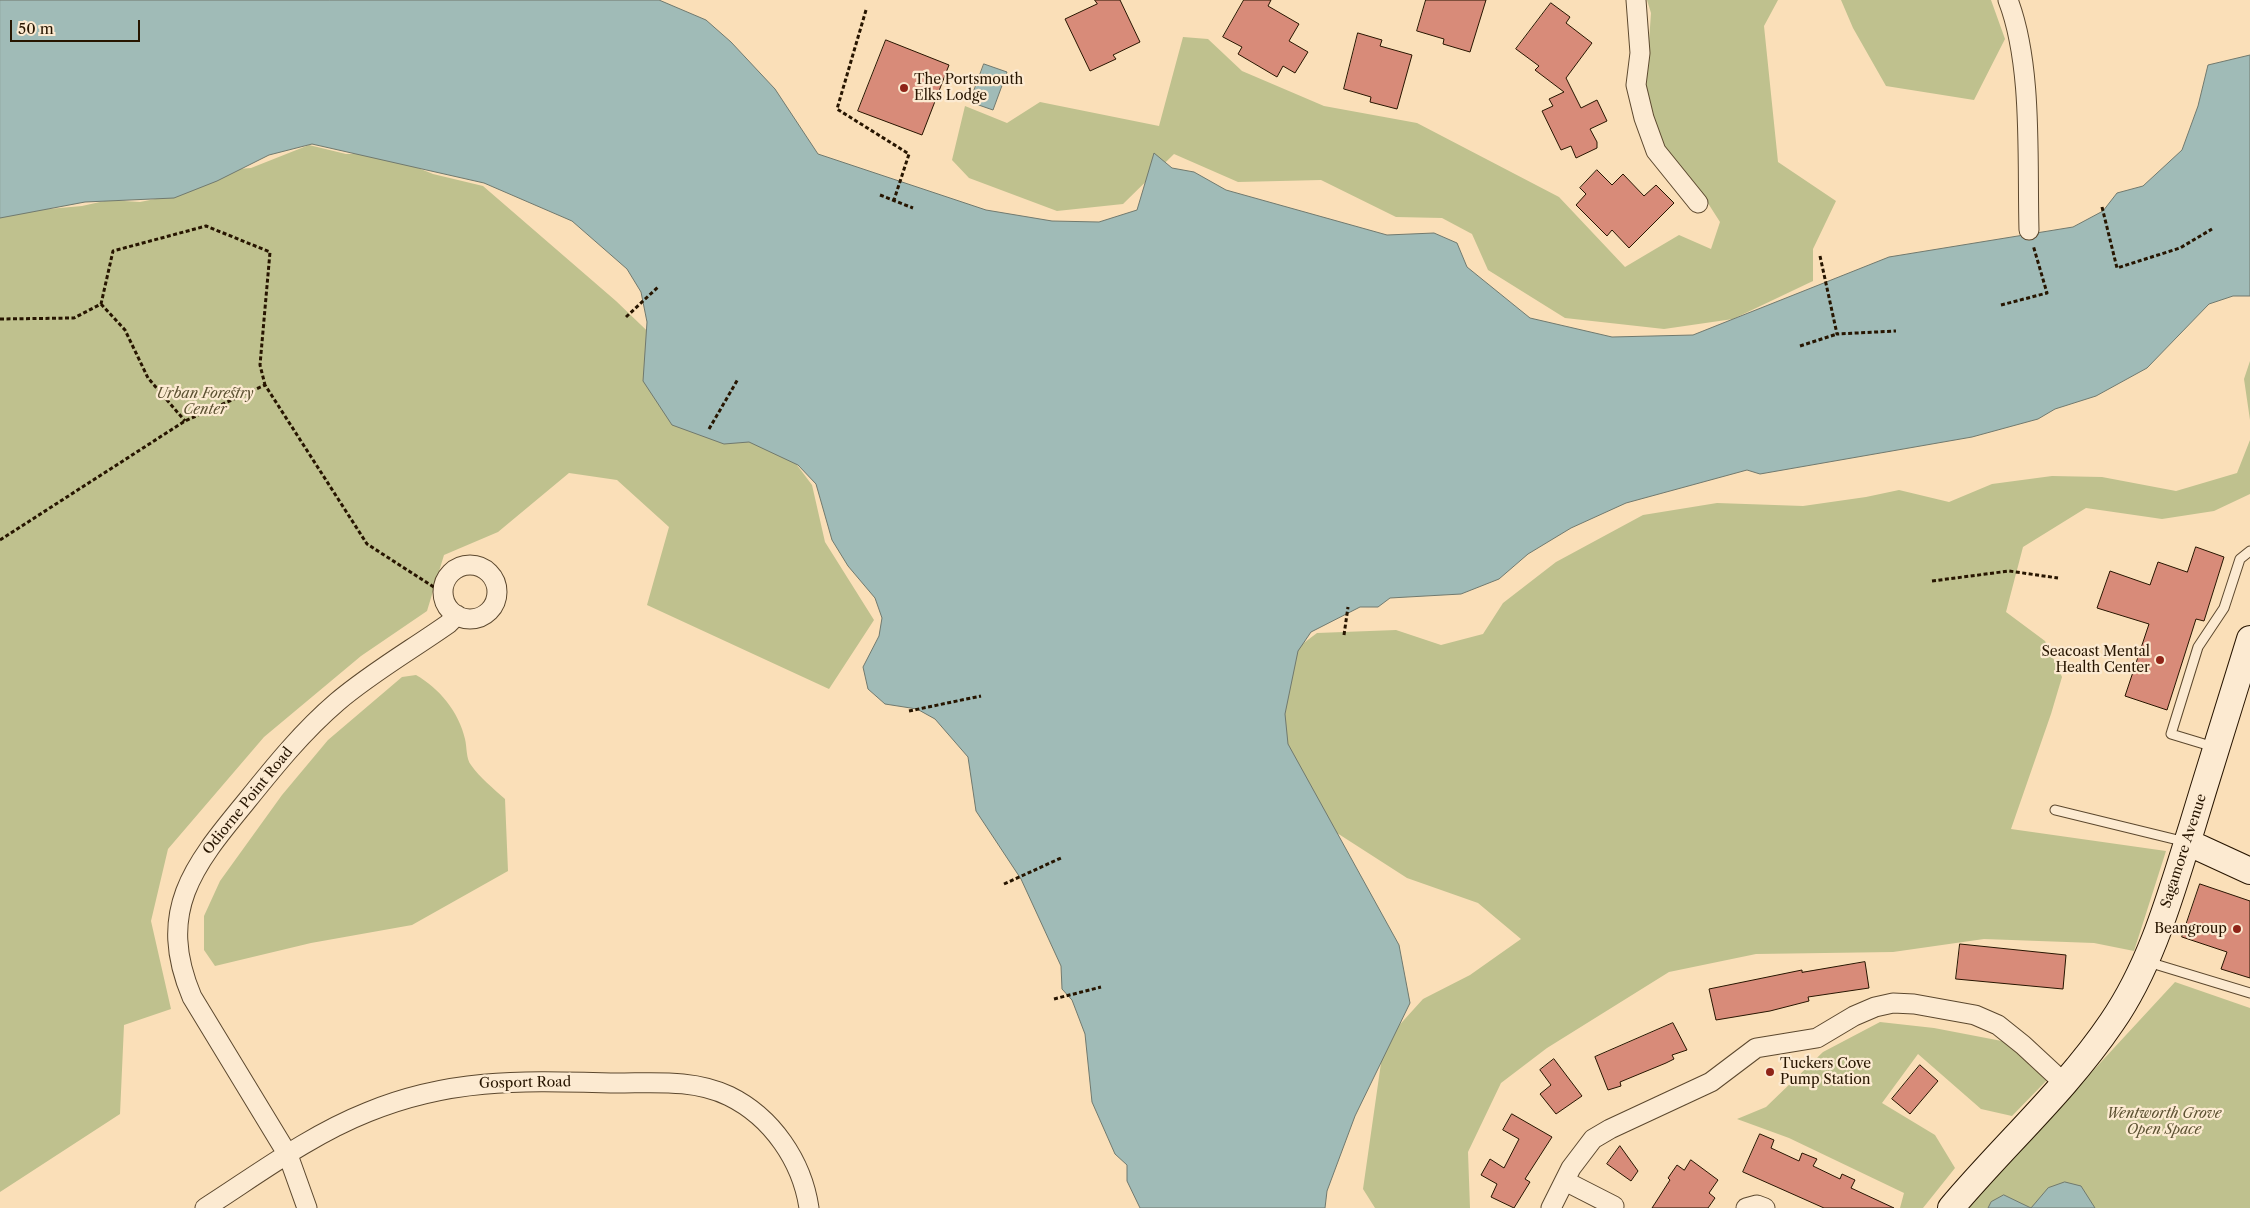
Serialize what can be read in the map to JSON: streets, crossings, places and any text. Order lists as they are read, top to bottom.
{
  "streets": {
    "main road": ["Sagamore Avenue"],
    "street": ["Odiorne Point Road", "Gosport Road"]
  },
  "crossings": [
    ["Odiorne Point Road", "Gosport Road"]
  ],
  "parks": ["Urban Forestry Center", "Wentworth Grove Open Space"],
  "places": [
    "The Portsmouth Elks Lodge",
    "Seacoast Mental Health Center",
    "Beangroup",
    "Tuckers Cove Pump Station"
  ],
  "scale_bar": "50 m"
}
